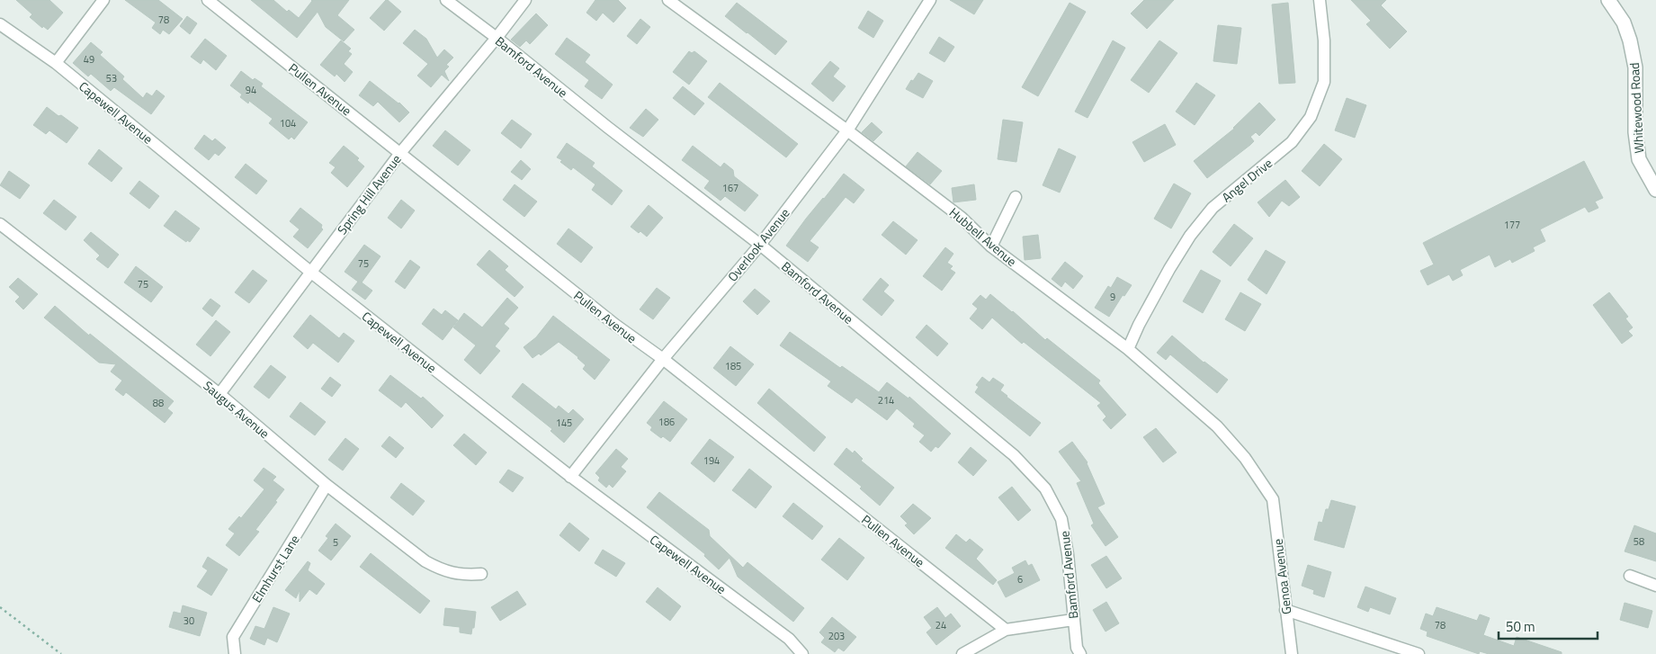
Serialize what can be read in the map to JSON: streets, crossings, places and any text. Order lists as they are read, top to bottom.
{
  "streets": {
    "street": [
      "Bamford Avenue",
      "Pullen Avenue",
      "Whitewood Road",
      "Capewell Avenue",
      "Angel Drive",
      "Spring Hill Avenue",
      "Hubbell Avenue",
      "Overlook Avenue",
      "Saugus Avenue",
      "Elmhurst Lane",
      "Genoa Avenue"
    ]
  },
  "crossings": [
    ["Bamford Avenue", "Spring Hill Avenue"],
    ["Bamford Avenue", "Overlook Avenue"],
    ["Pullen Avenue", "Spring Hill Avenue"],
    ["Pullen Avenue", "Overlook Avenue"],
    ["Capewell Avenue", "Spring Hill Avenue"],
    ["Capewell Avenue", "Overlook Avenue"],
    ["Angel Drive", "Hubbell Avenue"],
    ["Spring Hill Avenue", "Saugus Avenue"],
    ["Hubbell Avenue", "Overlook Avenue"],
    ["Hubbell Avenue", "Genoa Avenue"],
    ["Saugus Avenue", "Elmhurst Lane"]
  ],
  "house_numbers": [
    "78",
    "49",
    "53",
    "94",
    "104",
    "167",
    "177",
    "75",
    "75",
    "9",
    "185",
    "214",
    "88",
    "186",
    "145",
    "194",
    "58",
    "5",
    "6",
    "30",
    "24",
    "78",
    "203"
  ],
  "scale_bar": "50 m"
}
